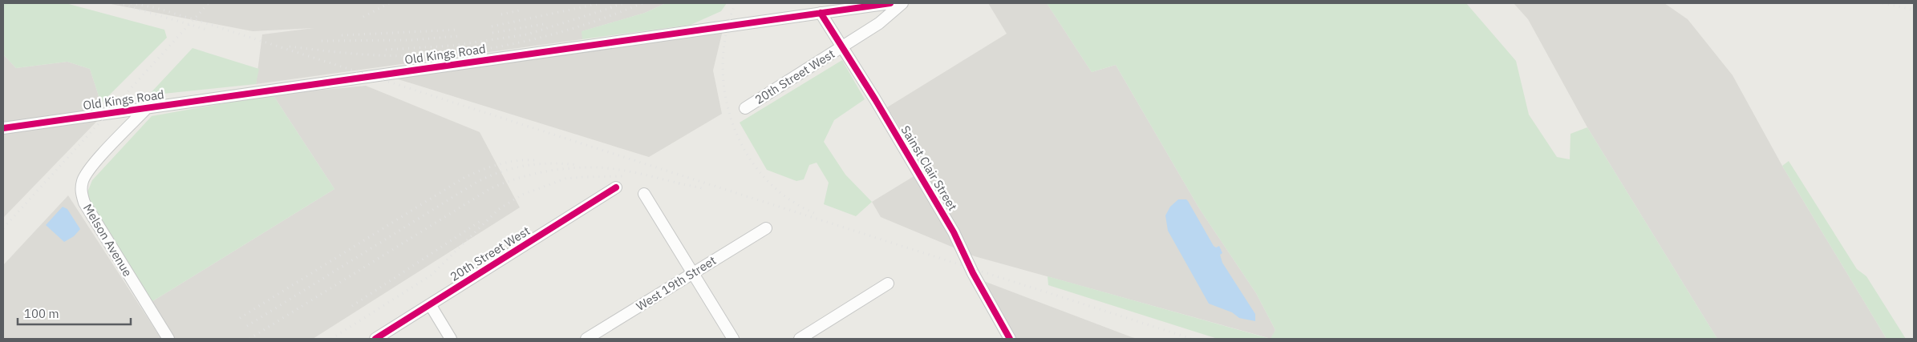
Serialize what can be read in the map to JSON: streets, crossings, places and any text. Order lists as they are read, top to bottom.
{
  "streets": {
    "street": [
      "Old Kings Road",
      "20th Street West",
      "Sainst Clair Street",
      "Melson Avenue",
      "West 19th Street"
    ]
  },
  "crossings": [
    ["Old Kings Road", "Sainst Clair Street"],
    ["Old Kings Road", "Melson Avenue"],
    ["20th Street West", "Sainst Clair Street"]
  ],
  "scale_bar": "100 m"
}
